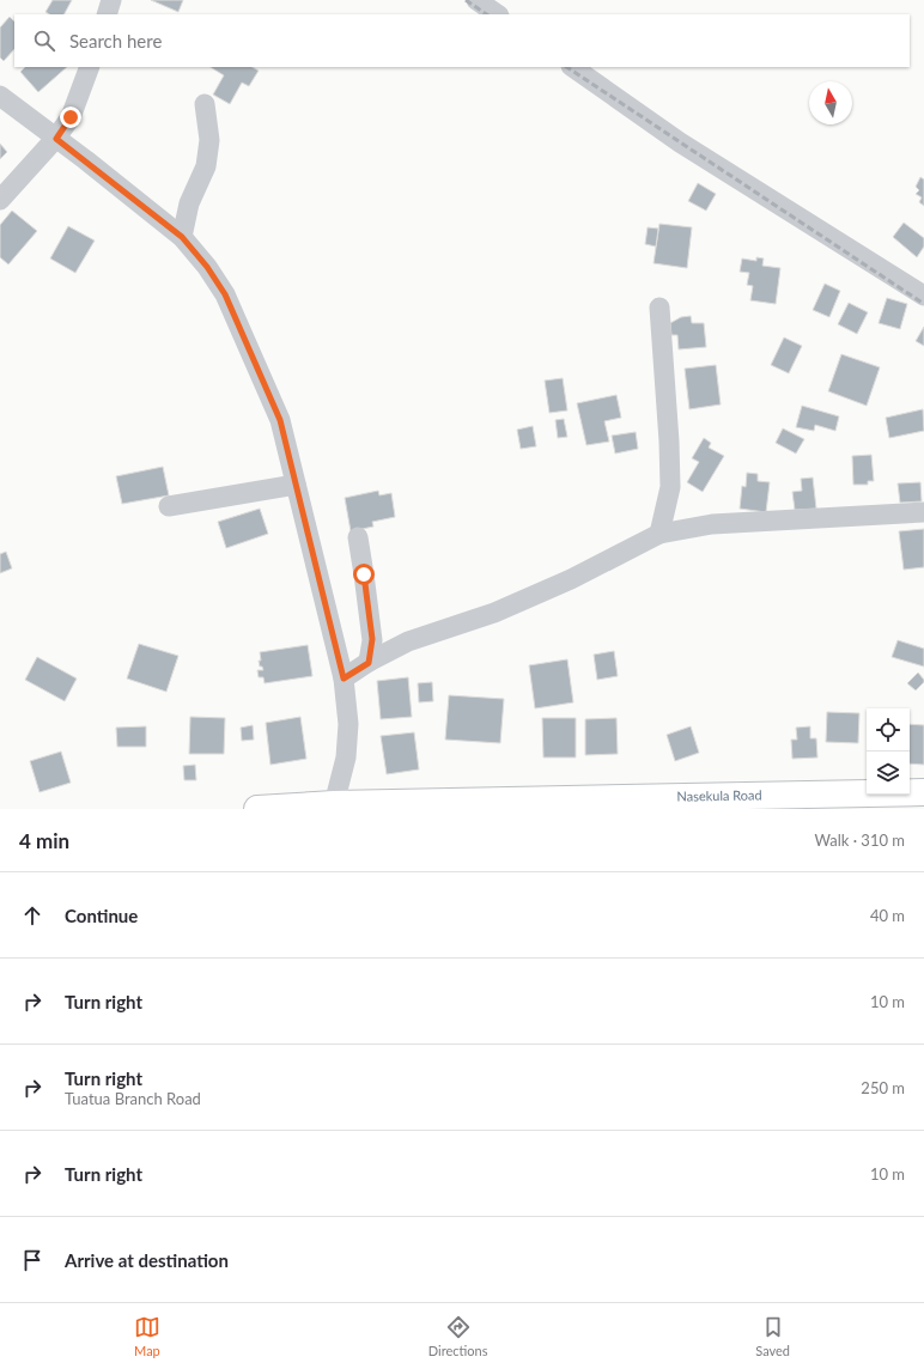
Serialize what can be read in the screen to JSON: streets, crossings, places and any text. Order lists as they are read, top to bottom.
{
  "streets": {
    "main road": ["Nasekula Road"]
  },
  "north": "top",
  "page": {
    "search": "Search here",
    "heading": ["4 min", "Walk · 310 m"],
    "list": [
      ["Continue", "40 m"],
      ["Turn right", "10 m"],
      ["Turn right", "Tuatua Branch Road", "250 m"],
      ["Turn right", "10 m"],
      "Arrive at destination"
    ],
    "nav": ["Map", "Directions", "Saved"]
  }
}
